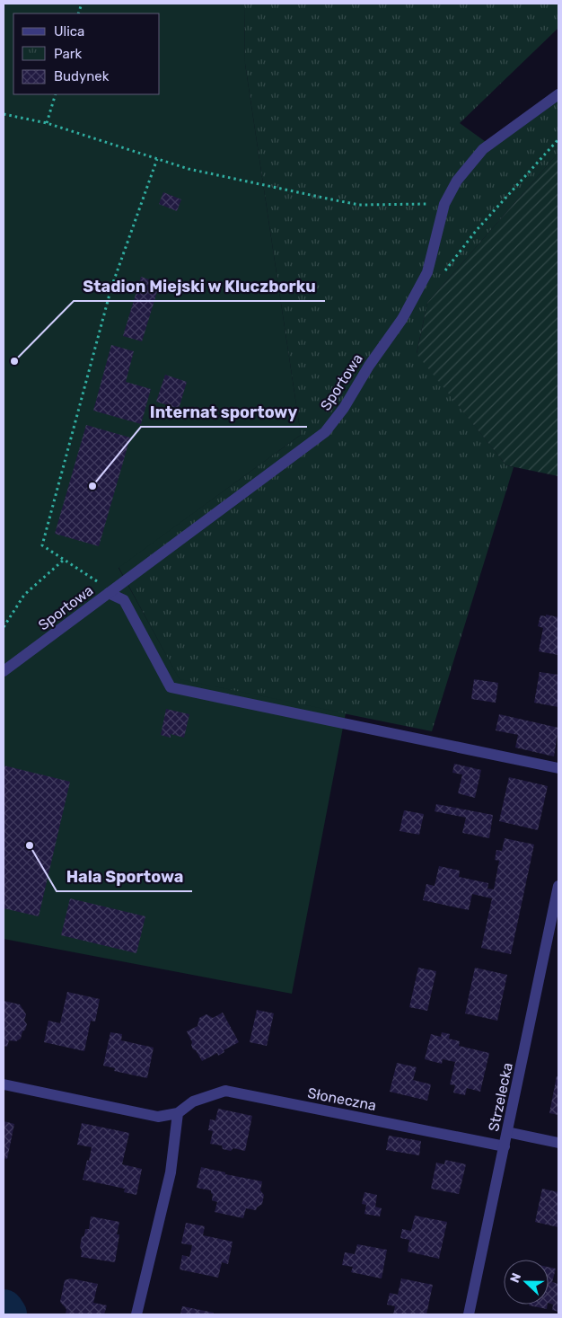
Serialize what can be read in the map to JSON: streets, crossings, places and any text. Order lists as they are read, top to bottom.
{
  "streets": {
    "street": ["Sportowa", "Strzelecka", "Słoneczna"]
  },
  "crossings": [
    ["Strzelecka", "Słoneczna"]
  ],
  "places": ["Stadion Miejski w Kluczborku", "Internat sportowy", "Hala Sportowa"],
  "legend": ["Ulica", "Park", "Budynek"],
  "north": "left"
}
